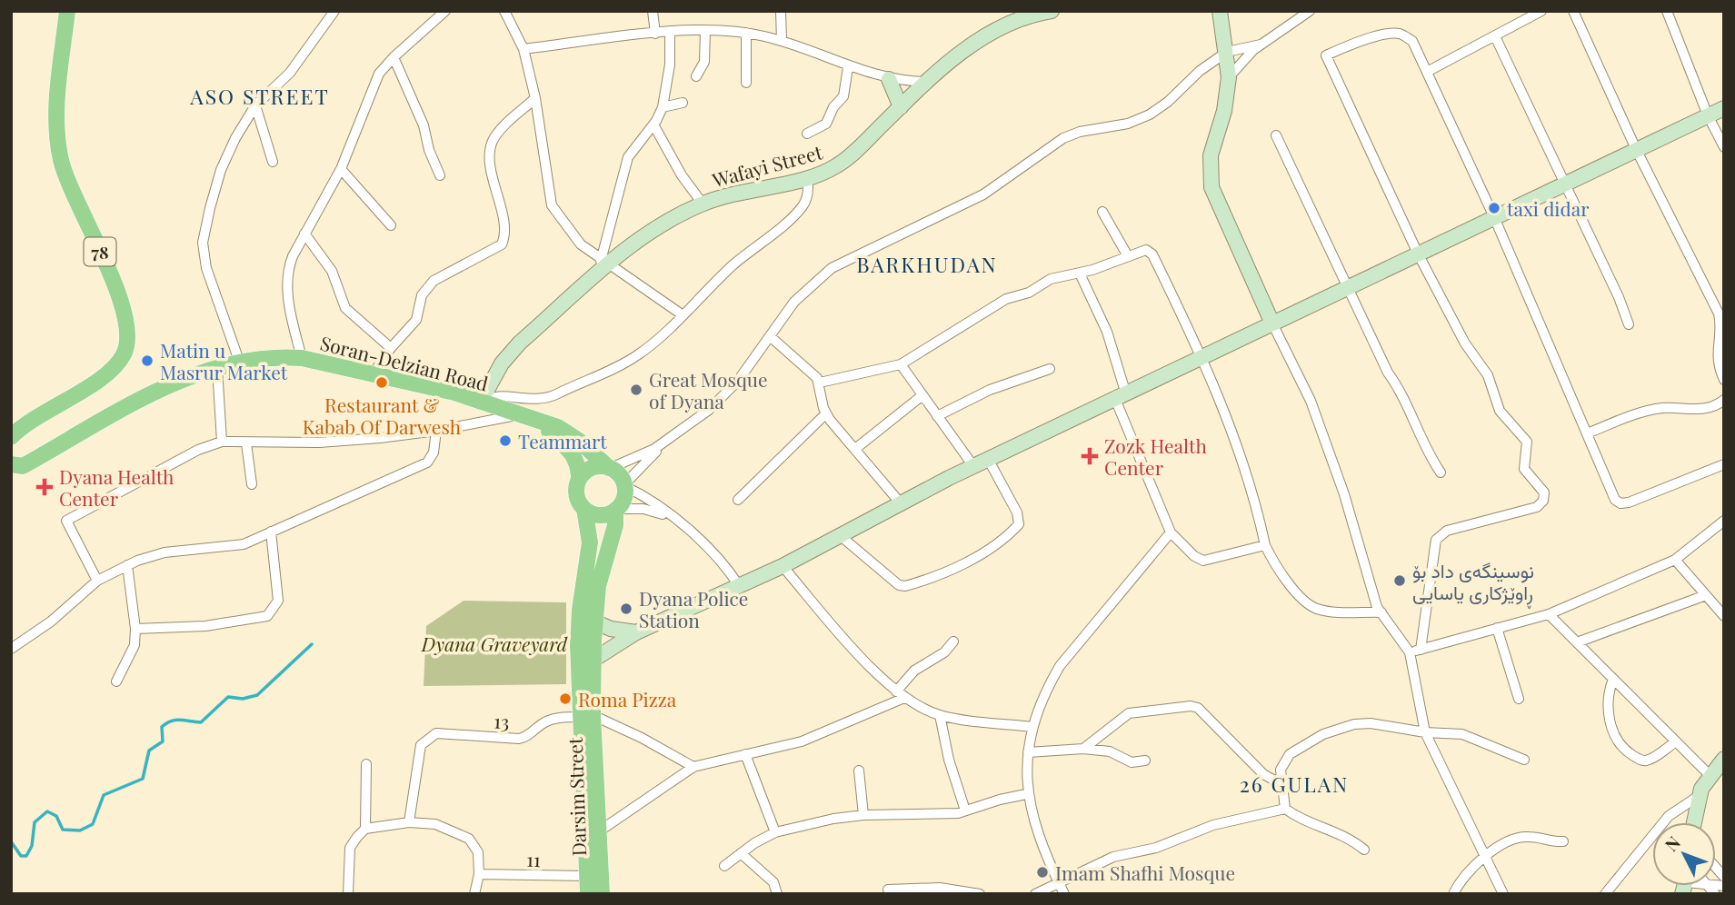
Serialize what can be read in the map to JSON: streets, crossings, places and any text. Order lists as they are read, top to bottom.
{
  "streets": {
    "main road": ["78", "Soran-Delzian Road", "Darsim Street"],
    "street": ["Wafayi Street", "13", "11"]
  },
  "crossings": [
    ["Wafayi Street", "Soran-Delzian Road"],
    ["Soran-Delzian Road", "Darsim Street"],
    ["13", "Darsim Street"]
  ],
  "districts": ["ASO STREET", "BARKHUDAN", "26 GULAN"],
  "parks": ["Dyana Graveyard"],
  "places": {
    "other": [
      "taxi didar",
      "Matin u Masrur Market",
      "Restaurant & Kabab Of Darwesh",
      "Great Mosque of Dyana",
      "Teammart",
      "نوسینگەی داد بۆ ڕاوێژكاری یاسایی",
      "Dyana Police Station",
      "Roma Pizza",
      "Imam Shafhi Mosque"
    ],
    "health": ["Zozk Health Center", "Dyana Health Center"]
  },
  "north": "top left"
}
